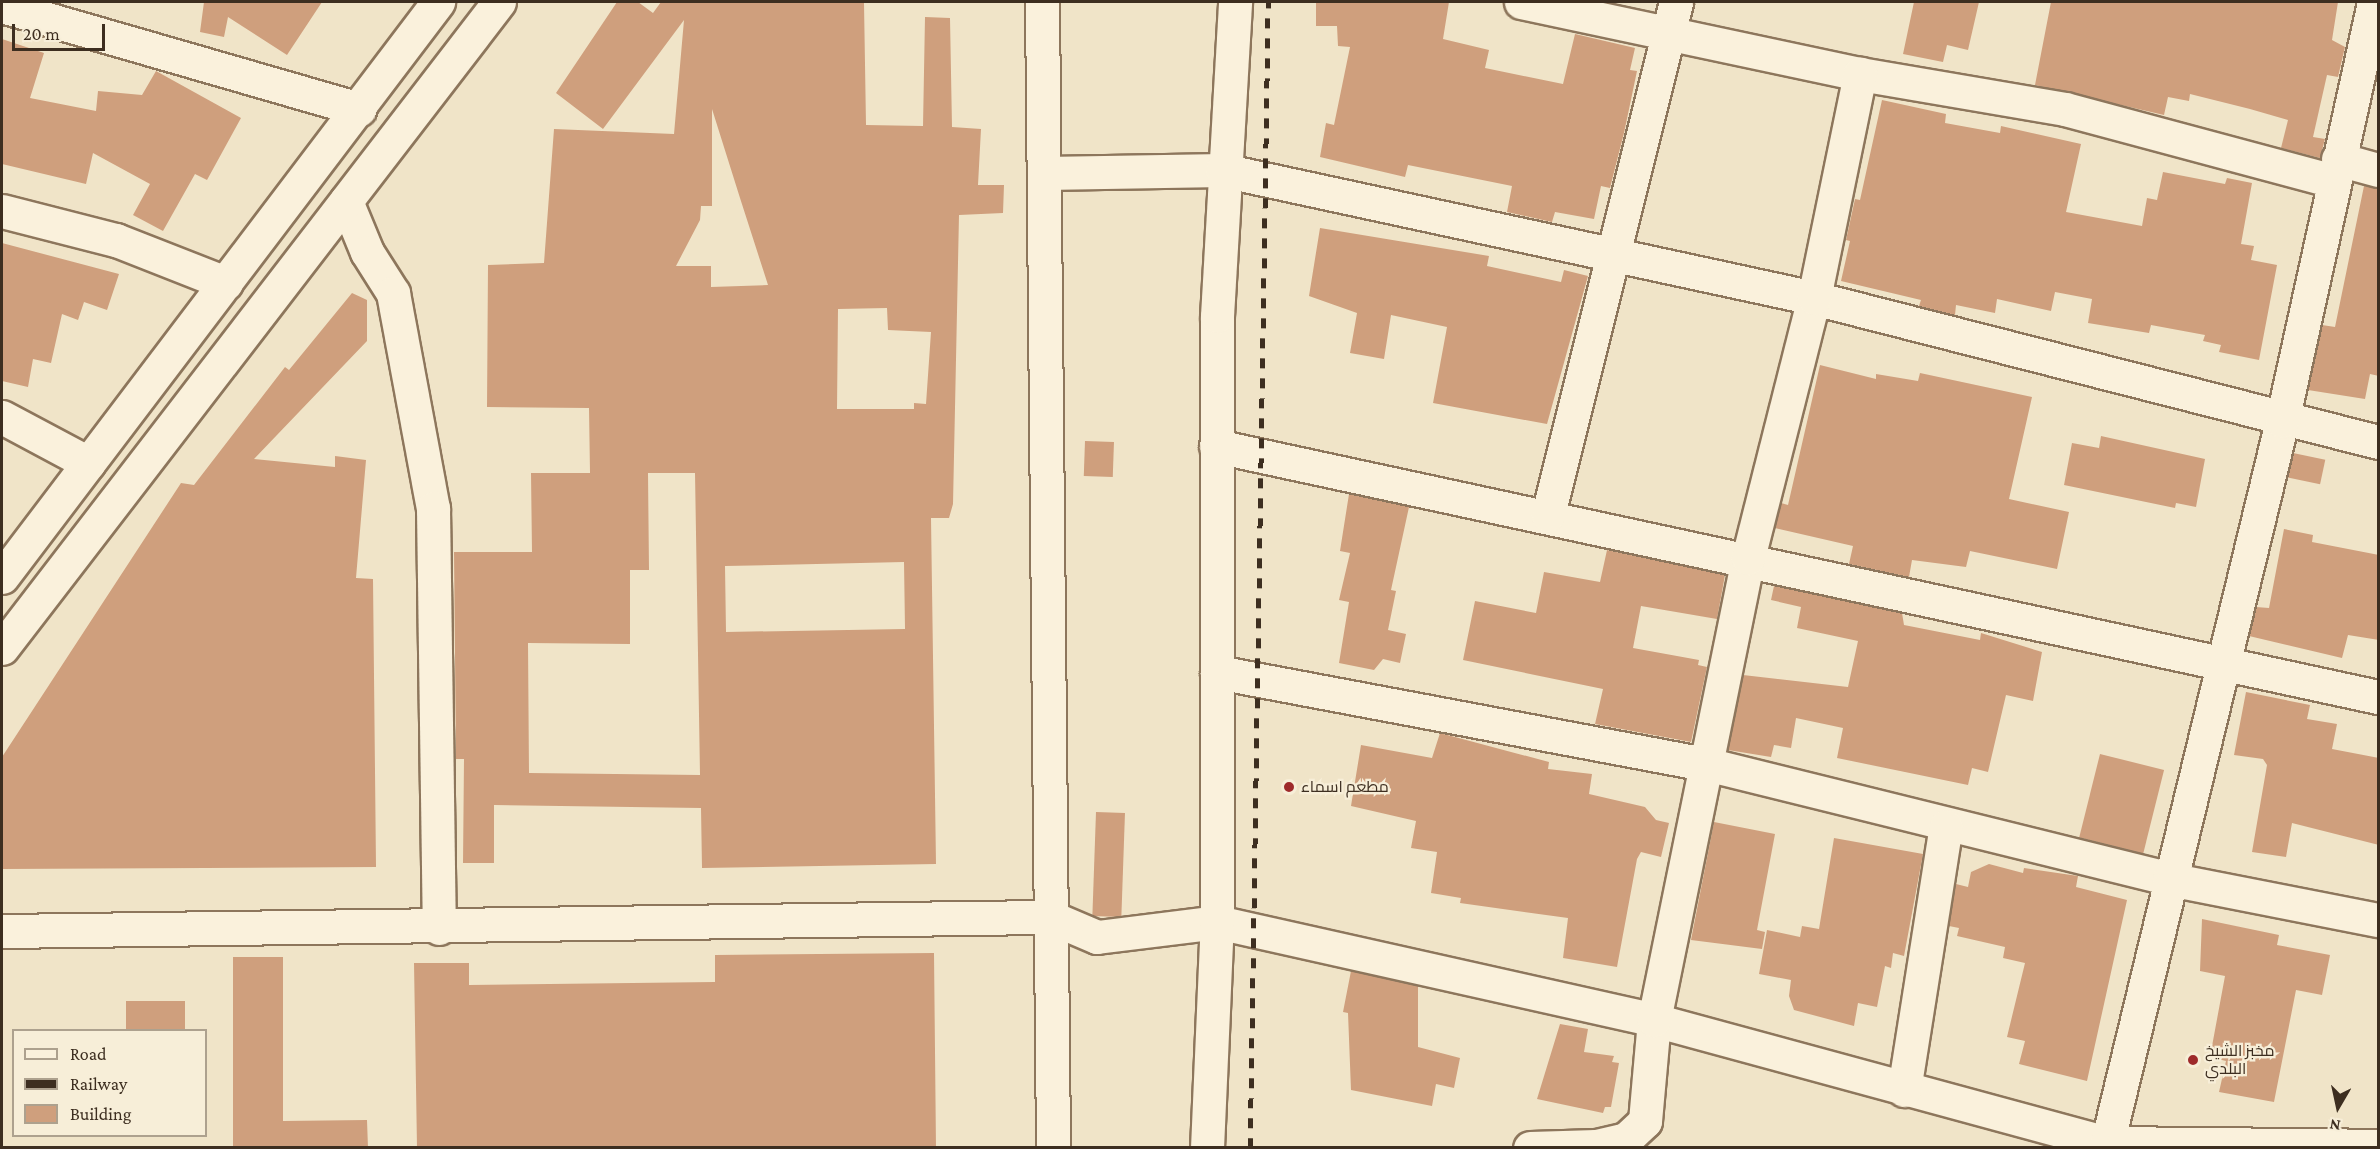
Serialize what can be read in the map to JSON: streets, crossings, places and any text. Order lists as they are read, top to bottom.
{
  "places": ["مطعم اسماء", "مخبز الشيخ البلدي"],
  "legend": ["Road", "Railway", "Building"],
  "scale_bar": "20 m",
  "north": "bottom"
}
